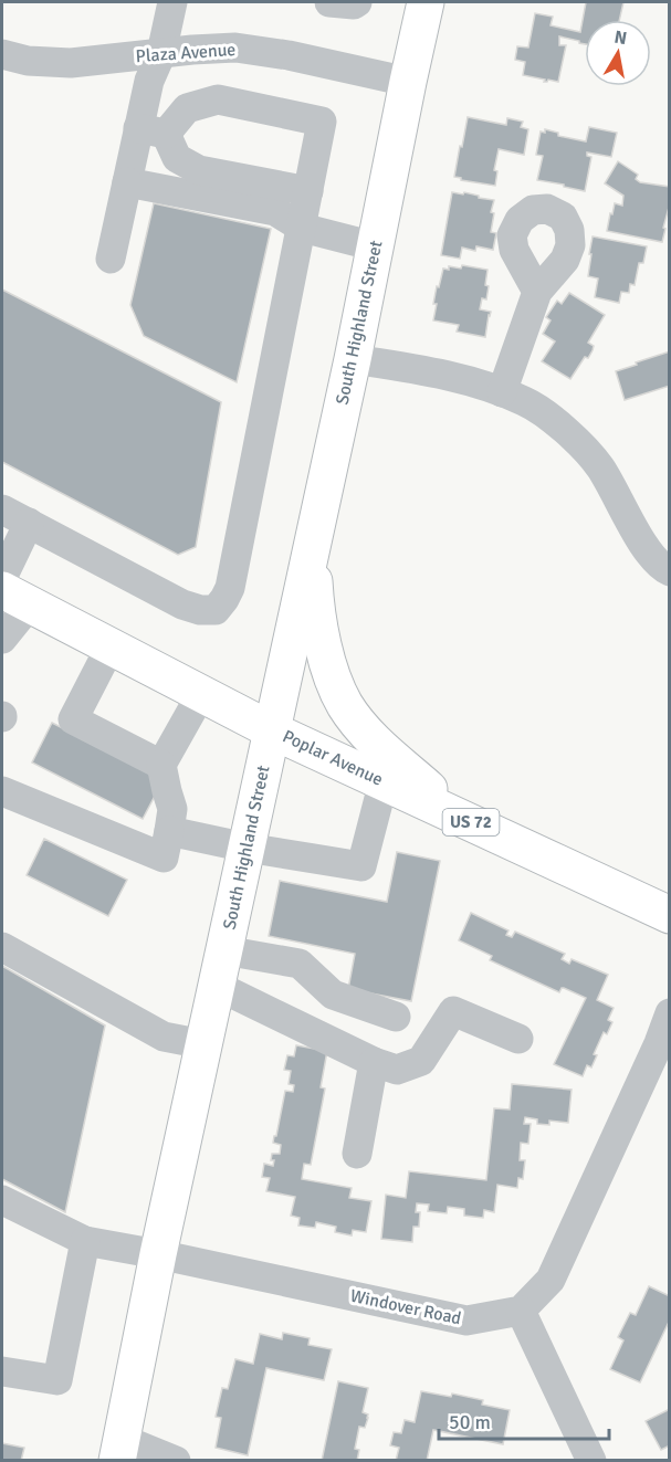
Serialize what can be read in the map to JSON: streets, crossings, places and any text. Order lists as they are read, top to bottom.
{
  "streets": {
    "main road": ["South Highland Street", "Poplar Avenue", "US 72"],
    "street": ["Plaza Avenue", "Windover Road"]
  },
  "crossings": [
    ["Plaza Avenue", "South Highland Street"],
    ["South Highland Street", "Poplar Avenue"],
    ["South Highland Street", "Windover Road"]
  ],
  "scale_bar": "50 m",
  "north": "top"
}
